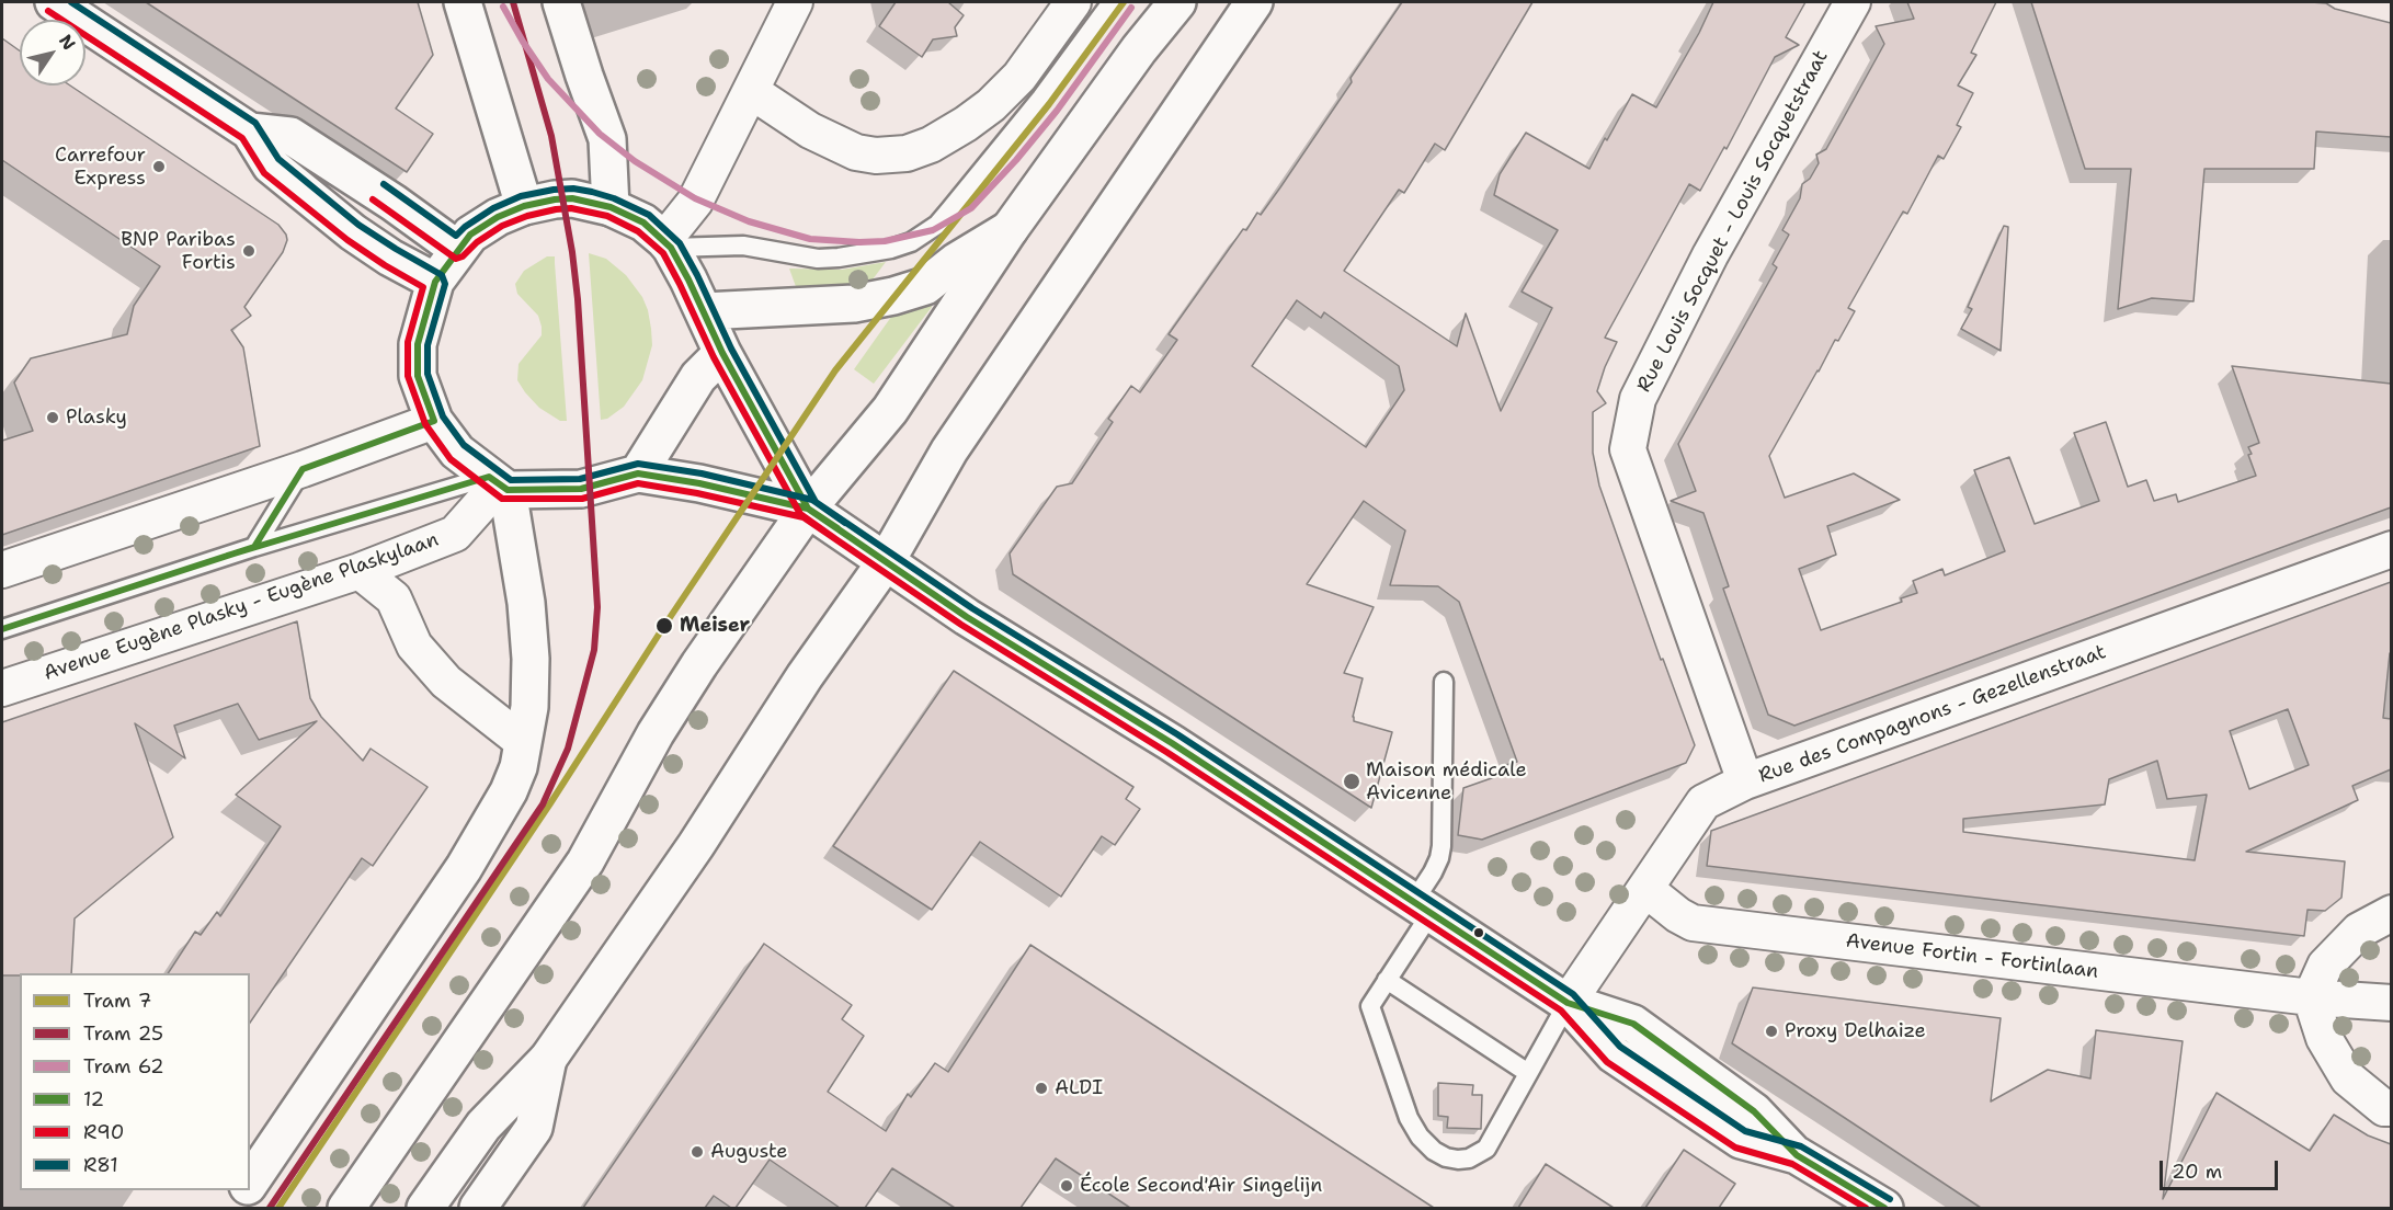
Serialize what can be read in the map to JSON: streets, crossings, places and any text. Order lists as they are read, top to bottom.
{
  "streets": {
    "street": [
      "Rue Louis Socquet - Louis Socquetstraat",
      "Avenue Eugène Plasky - Eugène Plaskylaan",
      "Rue des Compagnons - Gezellenstraat",
      "Avenue Fortin - Fortinlaan"
    ]
  },
  "crossings": [
    ["Rue Louis Socquet - Louis Socquetstraat", "Rue des Compagnons - Gezellenstraat"],
    ["Rue des Compagnons - Gezellenstraat", "Avenue Fortin - Fortinlaan"]
  ],
  "places": [
    "Carrefour Express",
    "BNP Paribas Fortis",
    "Plasky",
    "Meiser",
    "Maison médicale Avicenne",
    "Proxy Delhaize",
    "ALDI",
    "Auguste",
    "École Second'Air Singelijn"
  ],
  "lines": [
    "tram line 7",
    "tram line 25",
    "transit line R81",
    "tram line 62",
    "transit line R90",
    "transit line 12"
  ],
  "legend": [
    "Tram 7",
    "Tram 25",
    "Tram 62",
    "12",
    "R90",
    "R81"
  ],
  "scale_bar": "20 m",
  "north": "top right"
}
